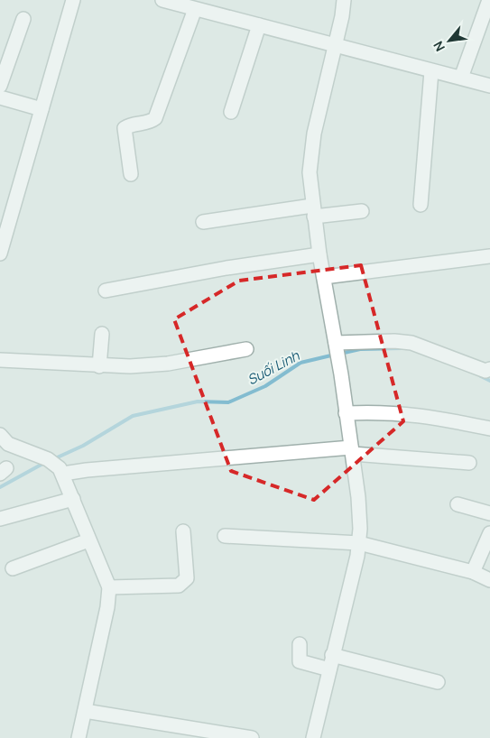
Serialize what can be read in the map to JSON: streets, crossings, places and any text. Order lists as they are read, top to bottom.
{
  "water": ["Suối Linh"],
  "north": "bottom left"
}
